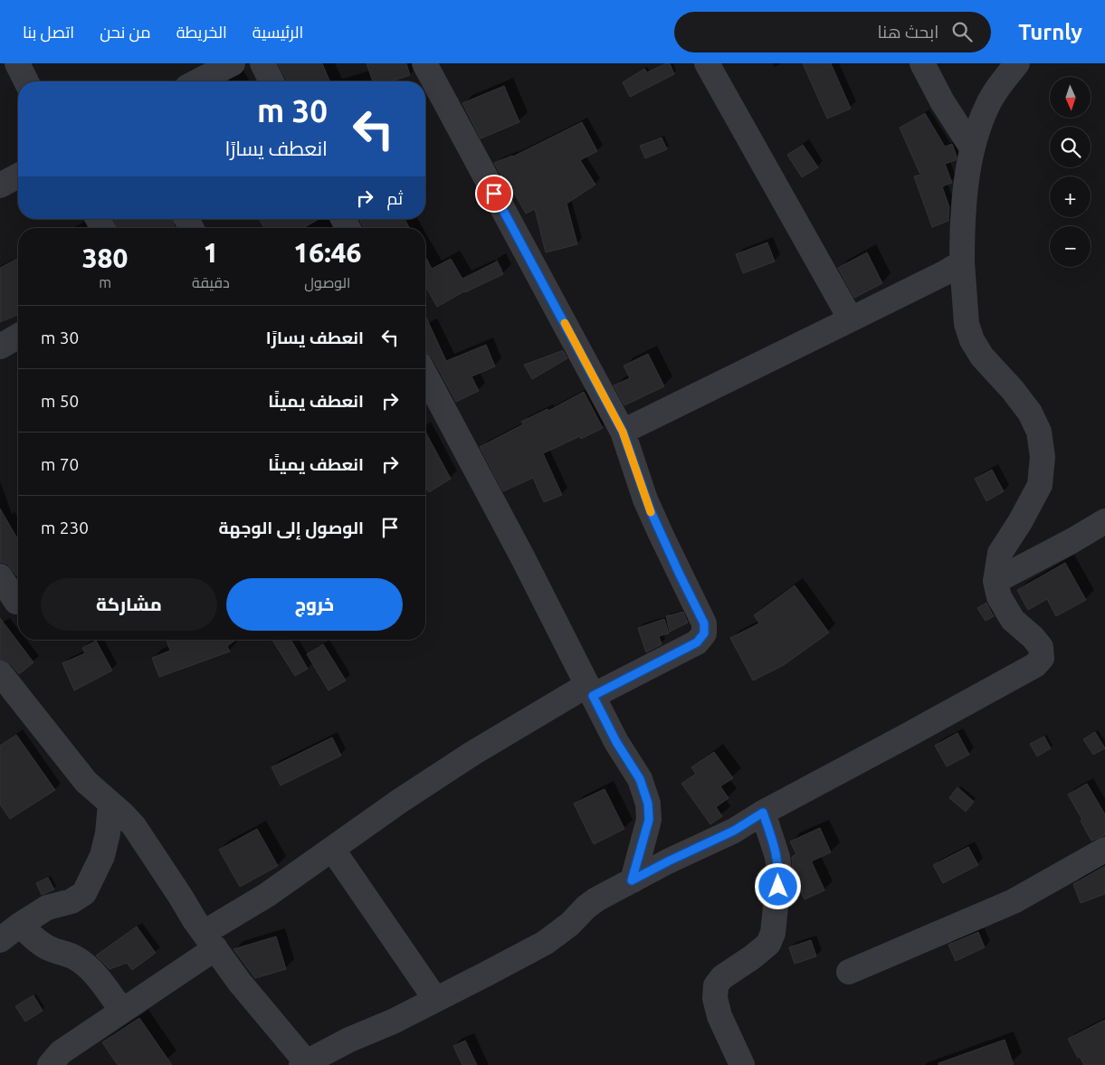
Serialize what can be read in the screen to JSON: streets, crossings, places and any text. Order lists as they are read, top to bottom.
{
  "north": "bottom",
  "page": {
    "header": "Turnly",
    "search": "ابحث هنا",
    "nav": [
      "الرئيسية",
      "الخريطة",
      "من نحن",
      "اتصل بنا"
    ],
    "map_buttons": ["+", "−"],
    "turn": ["30 m", "انعطف يسارًا"],
    "then": "ثم",
    "eta": [
      "16:46",
      "الوصول",
      "1",
      "دقيقة",
      "380",
      "m"
    ],
    "list": [
      {
        "name": "انعطف يسارًا",
        "value": "30 m"
      },
      {
        "name": "انعطف يمينًا",
        "value": "50 m"
      },
      {
        "name": "انعطف يمينًا",
        "value": "70 m"
      },
      {
        "name": "الوصول إلى الوجهة",
        "value": "230 m"
      }
    ],
    "buttons": ["خروج", "مشاركة"]
  }
}
